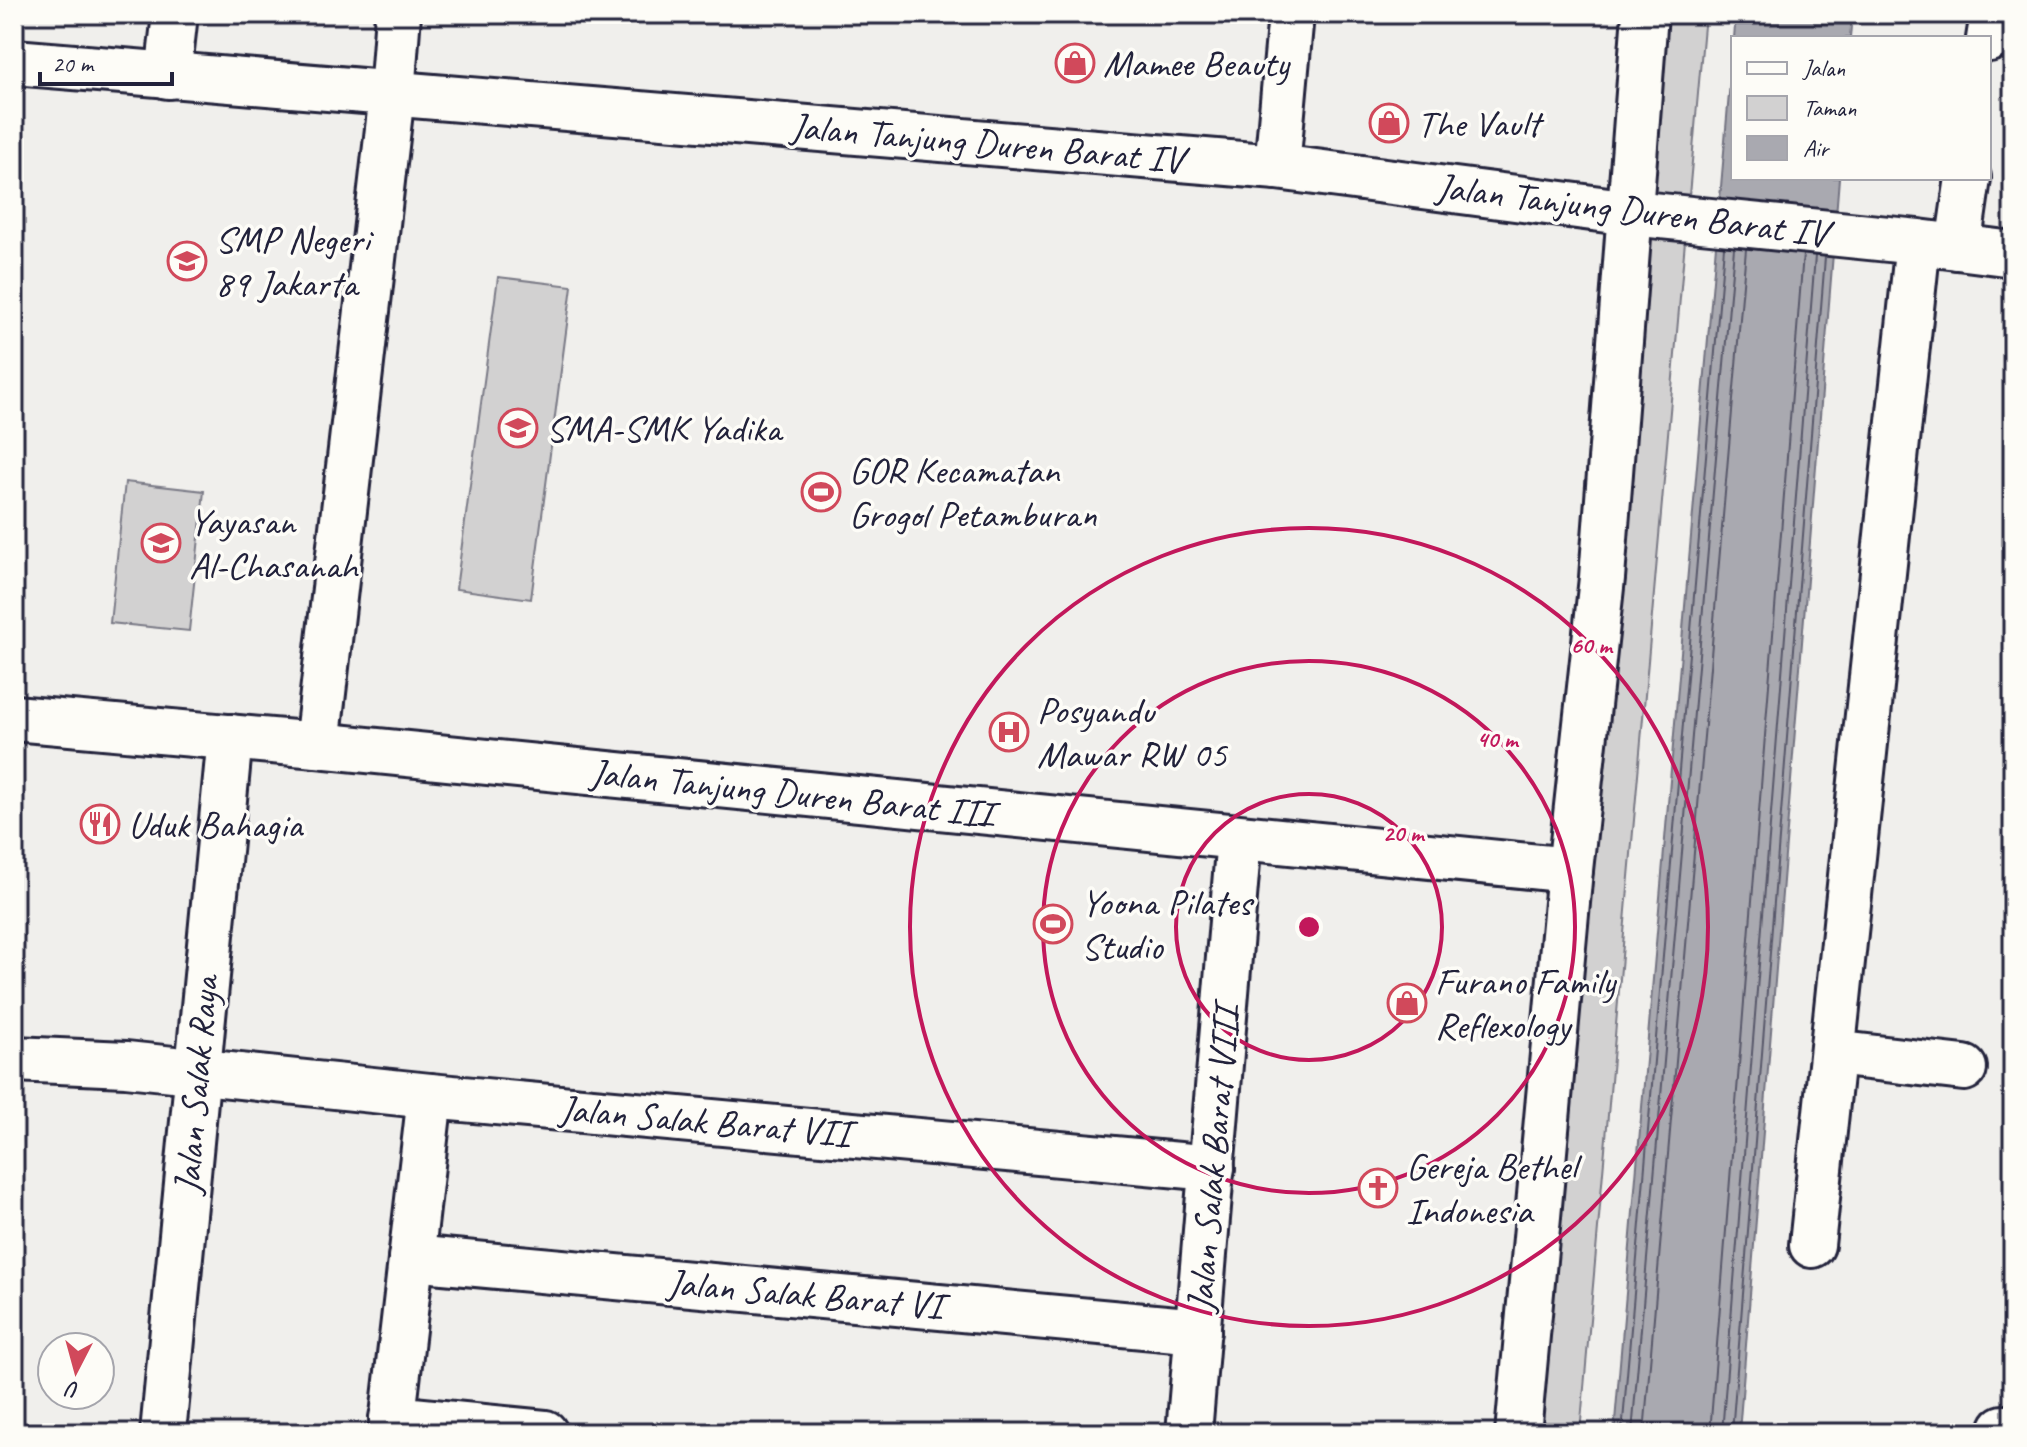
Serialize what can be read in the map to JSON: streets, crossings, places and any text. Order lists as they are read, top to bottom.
{
  "streets": {
    "street": [
      "Jalan Tanjung Duren Barat IV",
      "Jalan Tanjung Duren Barat III",
      "Jalan Salak Raya",
      "Jalan Salak Barat VII",
      "Jalan Salak Barat VIII",
      "Jalan Salak Barat VI"
    ]
  },
  "crossings": [
    ["Jalan Tanjung Duren Barat III", "Jalan Salak Raya"],
    ["Jalan Tanjung Duren Barat III", "Jalan Salak Barat VIII"],
    ["Jalan Salak Raya", "Jalan Salak Barat VII"],
    ["Jalan Salak Barat VII", "Jalan Salak Barat VIII"],
    ["Jalan Salak Barat VIII", "Jalan Salak Barat VI"]
  ],
  "places": {
    "shop": ["Mamee Beauty", "The Vault", "Furano Family Reflexology"],
    "school or university": ["SMP Negeri 89 Jakarta", "SMA-SMK Yadika", "Yayasan Al-Chasanah"],
    "sports": ["GOR Kecamatan Grogol Petamburan", "Yoona Pilates Studio"],
    "hospital": ["Posyandu Mawar RW 05"],
    "restaurant": ["Uduk Bahagia"],
    "church": ["Gereja Bethel Indonesia"]
  },
  "legend": ["Jalan", "Taman", "Air"],
  "scale_bar": "20 m",
  "north": "bottom",
  "rings": ["60 m", "40 m", "20 m"]
}
